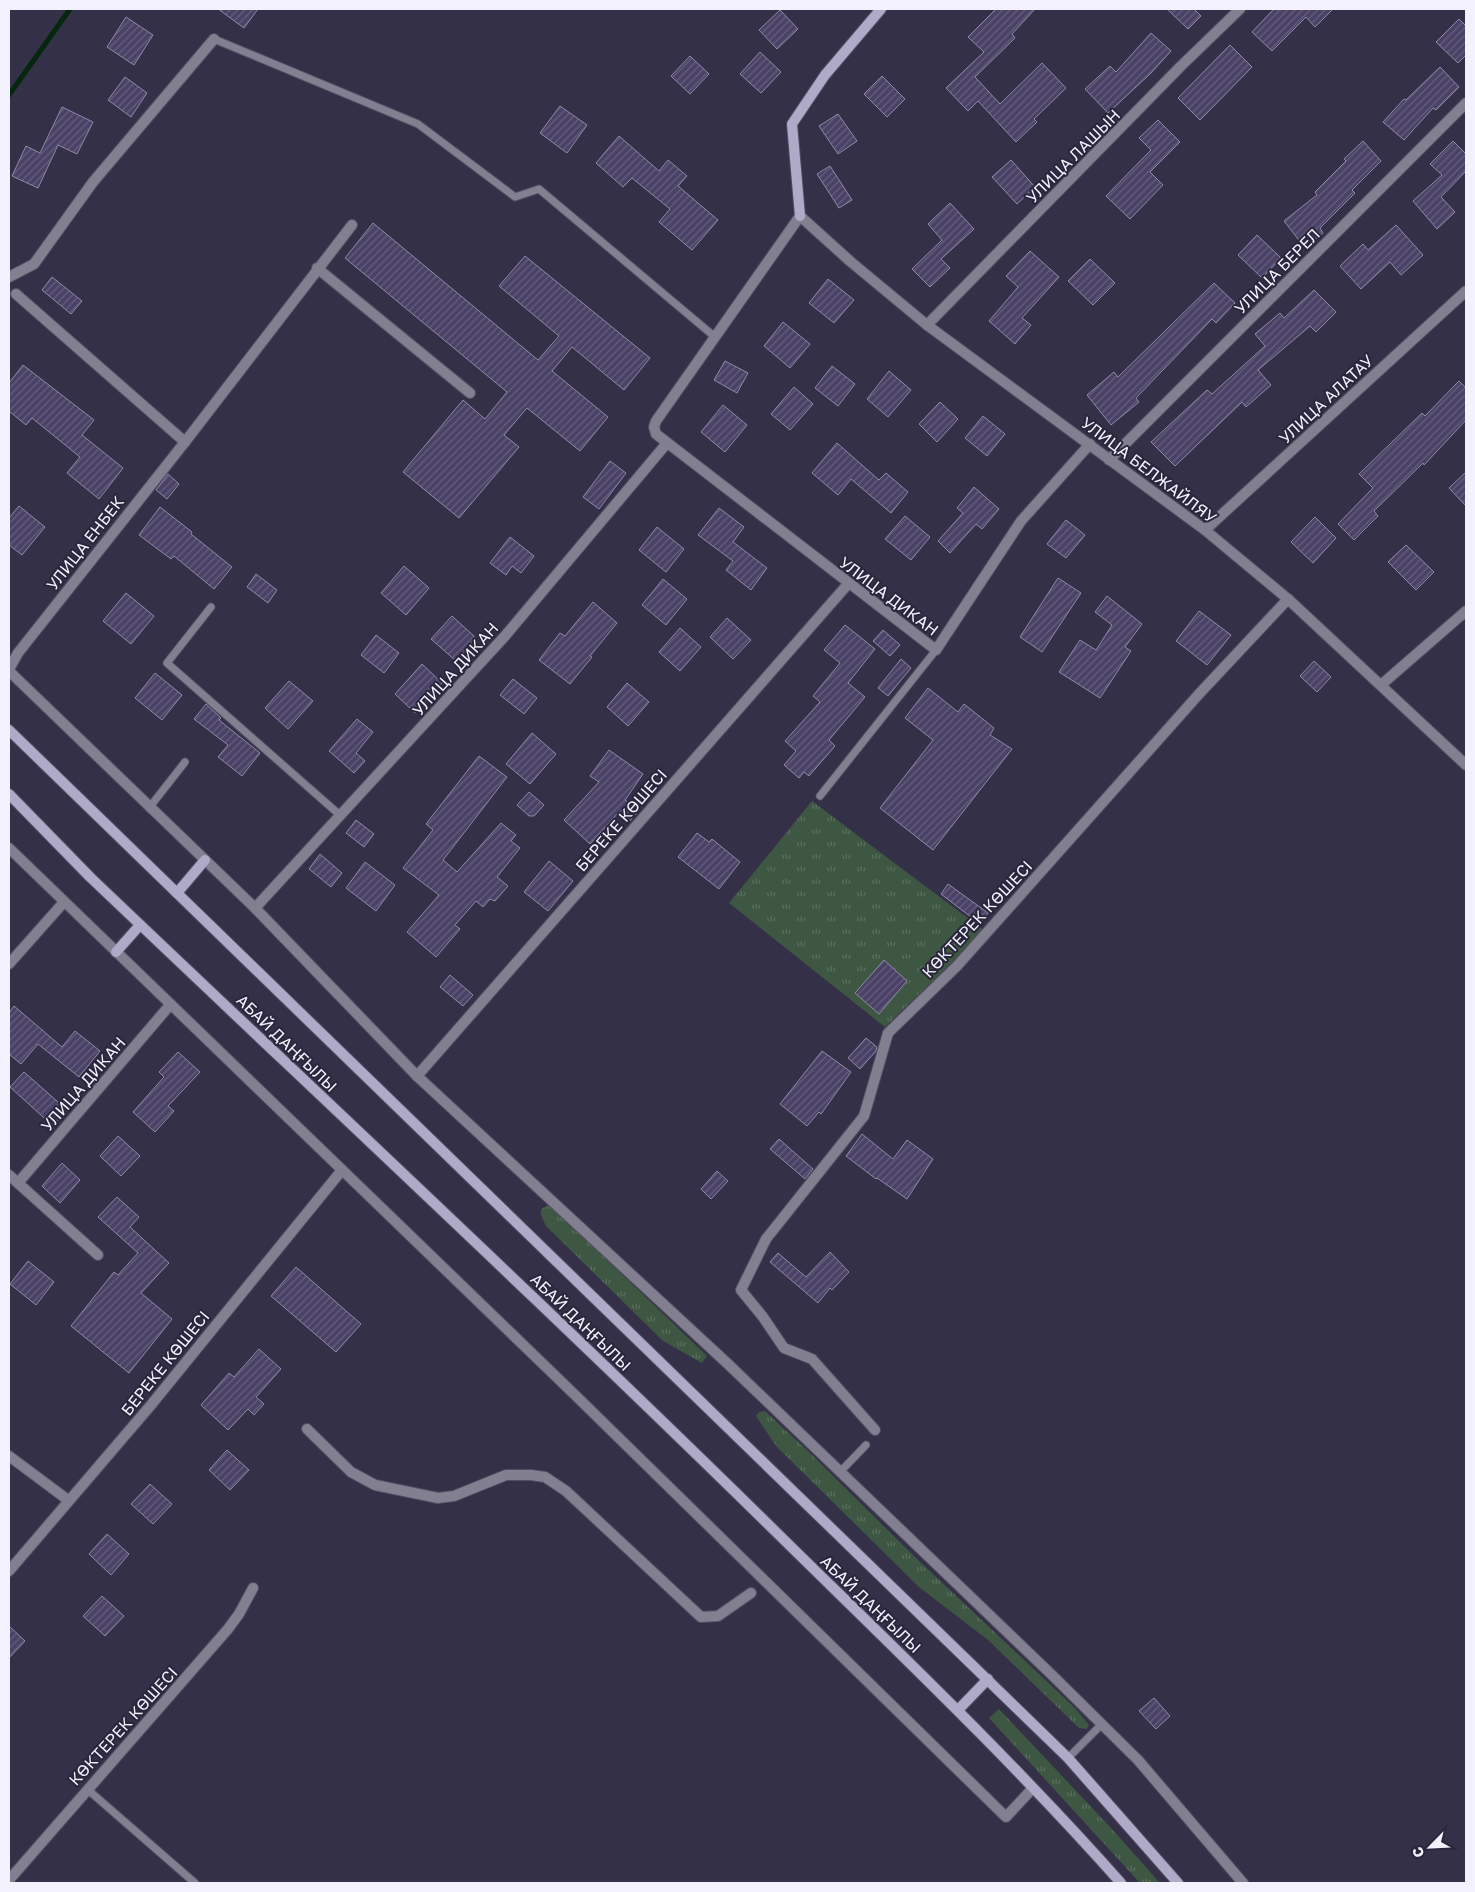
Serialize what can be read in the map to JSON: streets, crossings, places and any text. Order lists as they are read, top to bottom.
{
  "streets": {
    "main road": ["АБАЙ ДАҢҒЫЛЫ"],
    "street": [
      "УЛИЦА ЛАШЫН",
      "УЛИЦА БЕРЕЛ",
      "УЛИЦА АЛАТАУ",
      "УЛИЦА БЕЛЖАЙЛЯУ",
      "УЛИЦА ЕНБЕК",
      "УЛИЦА ДИКАН",
      "БЕРЕКЕ КӨШЕСІ",
      "КӨКТЕРЕК КӨШЕСІ"
    ]
  },
  "crossings": [
    ["УЛИЦА ЛАШЫН", "УЛИЦА БЕЛЖАЙЛЯУ"],
    ["УЛИЦА БЕРЕЛ", "УЛИЦА БЕЛЖАЙЛЯУ"],
    ["УЛИЦА АЛАТАУ", "УЛИЦА БЕЛЖАЙЛЯУ"],
    ["УЛИЦА БЕЛЖАЙЛЯУ", "УЛИЦА ДИКАН"],
    ["УЛИЦА БЕЛЖАЙЛЯУ", "КӨКТЕРЕК КӨШЕСІ"],
    ["УЛИЦА ДИКАН", "БЕРЕКЕ КӨШЕСІ"]
  ],
  "north": "bottom left"
}
